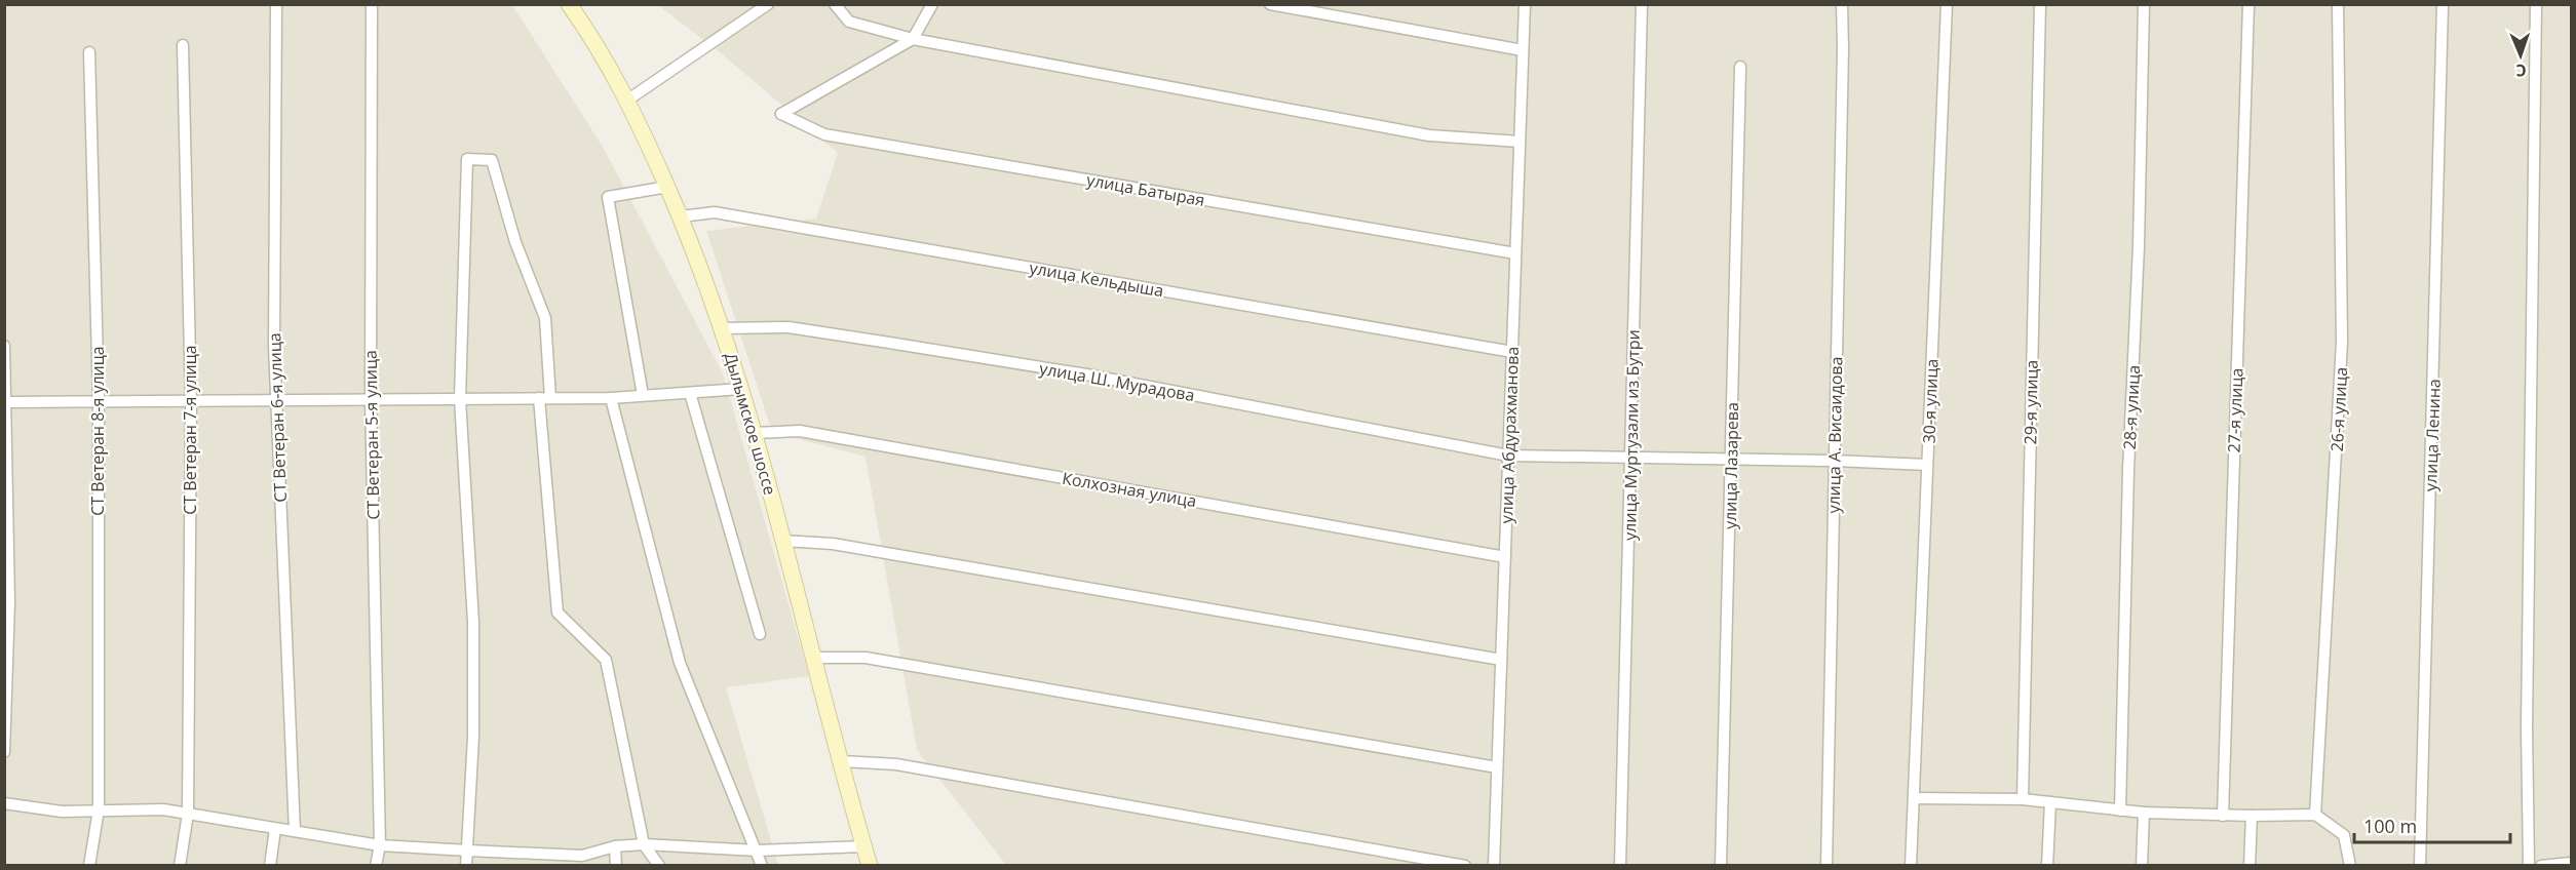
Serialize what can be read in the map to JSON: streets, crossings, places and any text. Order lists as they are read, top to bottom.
{
  "streets": {
    "main road": ["Дылымское шоссе"],
    "street": [
      "улица Батырая",
      "улица Кельдыша",
      "улица Ш. Мурадова",
      "30-я улица",
      "29-я улица",
      "28-я улица",
      "26-я улица",
      "27-я улица",
      "СТ Ветеран 6-я улица",
      "СТ Ветеран 7-я улица",
      "СТ Ветеран 8-я улица",
      "СТ Ветеран 5-я улица",
      "улица Абдурахманова",
      "улица Муртузали из Бутри",
      "улица А. Висаидова",
      "улица Ленина",
      "улица Лазарева",
      "Колхозная улица"
    ]
  },
  "crossings": [
    ["улица Батырая", "улица Абдурахманова"],
    ["улица Кельдыша", "Дылымское шоссе"],
    ["улица Кельдыша", "улица Абдурахманова"],
    ["улица Ш. Мурадова", "30-я улица"],
    ["улица Ш. Мурадова", "Дылымское шоссе"],
    ["улица Ш. Мурадова", "улица Абдурахманова"],
    ["улица Ш. Мурадова", "улица Муртузали из Бутри"],
    ["улица Ш. Мурадова", "улица А. Висаидова"],
    ["улица Ш. Мурадова", "улица Лазарева"],
    ["Дылымское шоссе", "Колхозная улица"],
    ["улица Абдурахманова", "Колхозная улица"]
  ],
  "scale_bar": "100 m",
  "north": "bottom"
}
